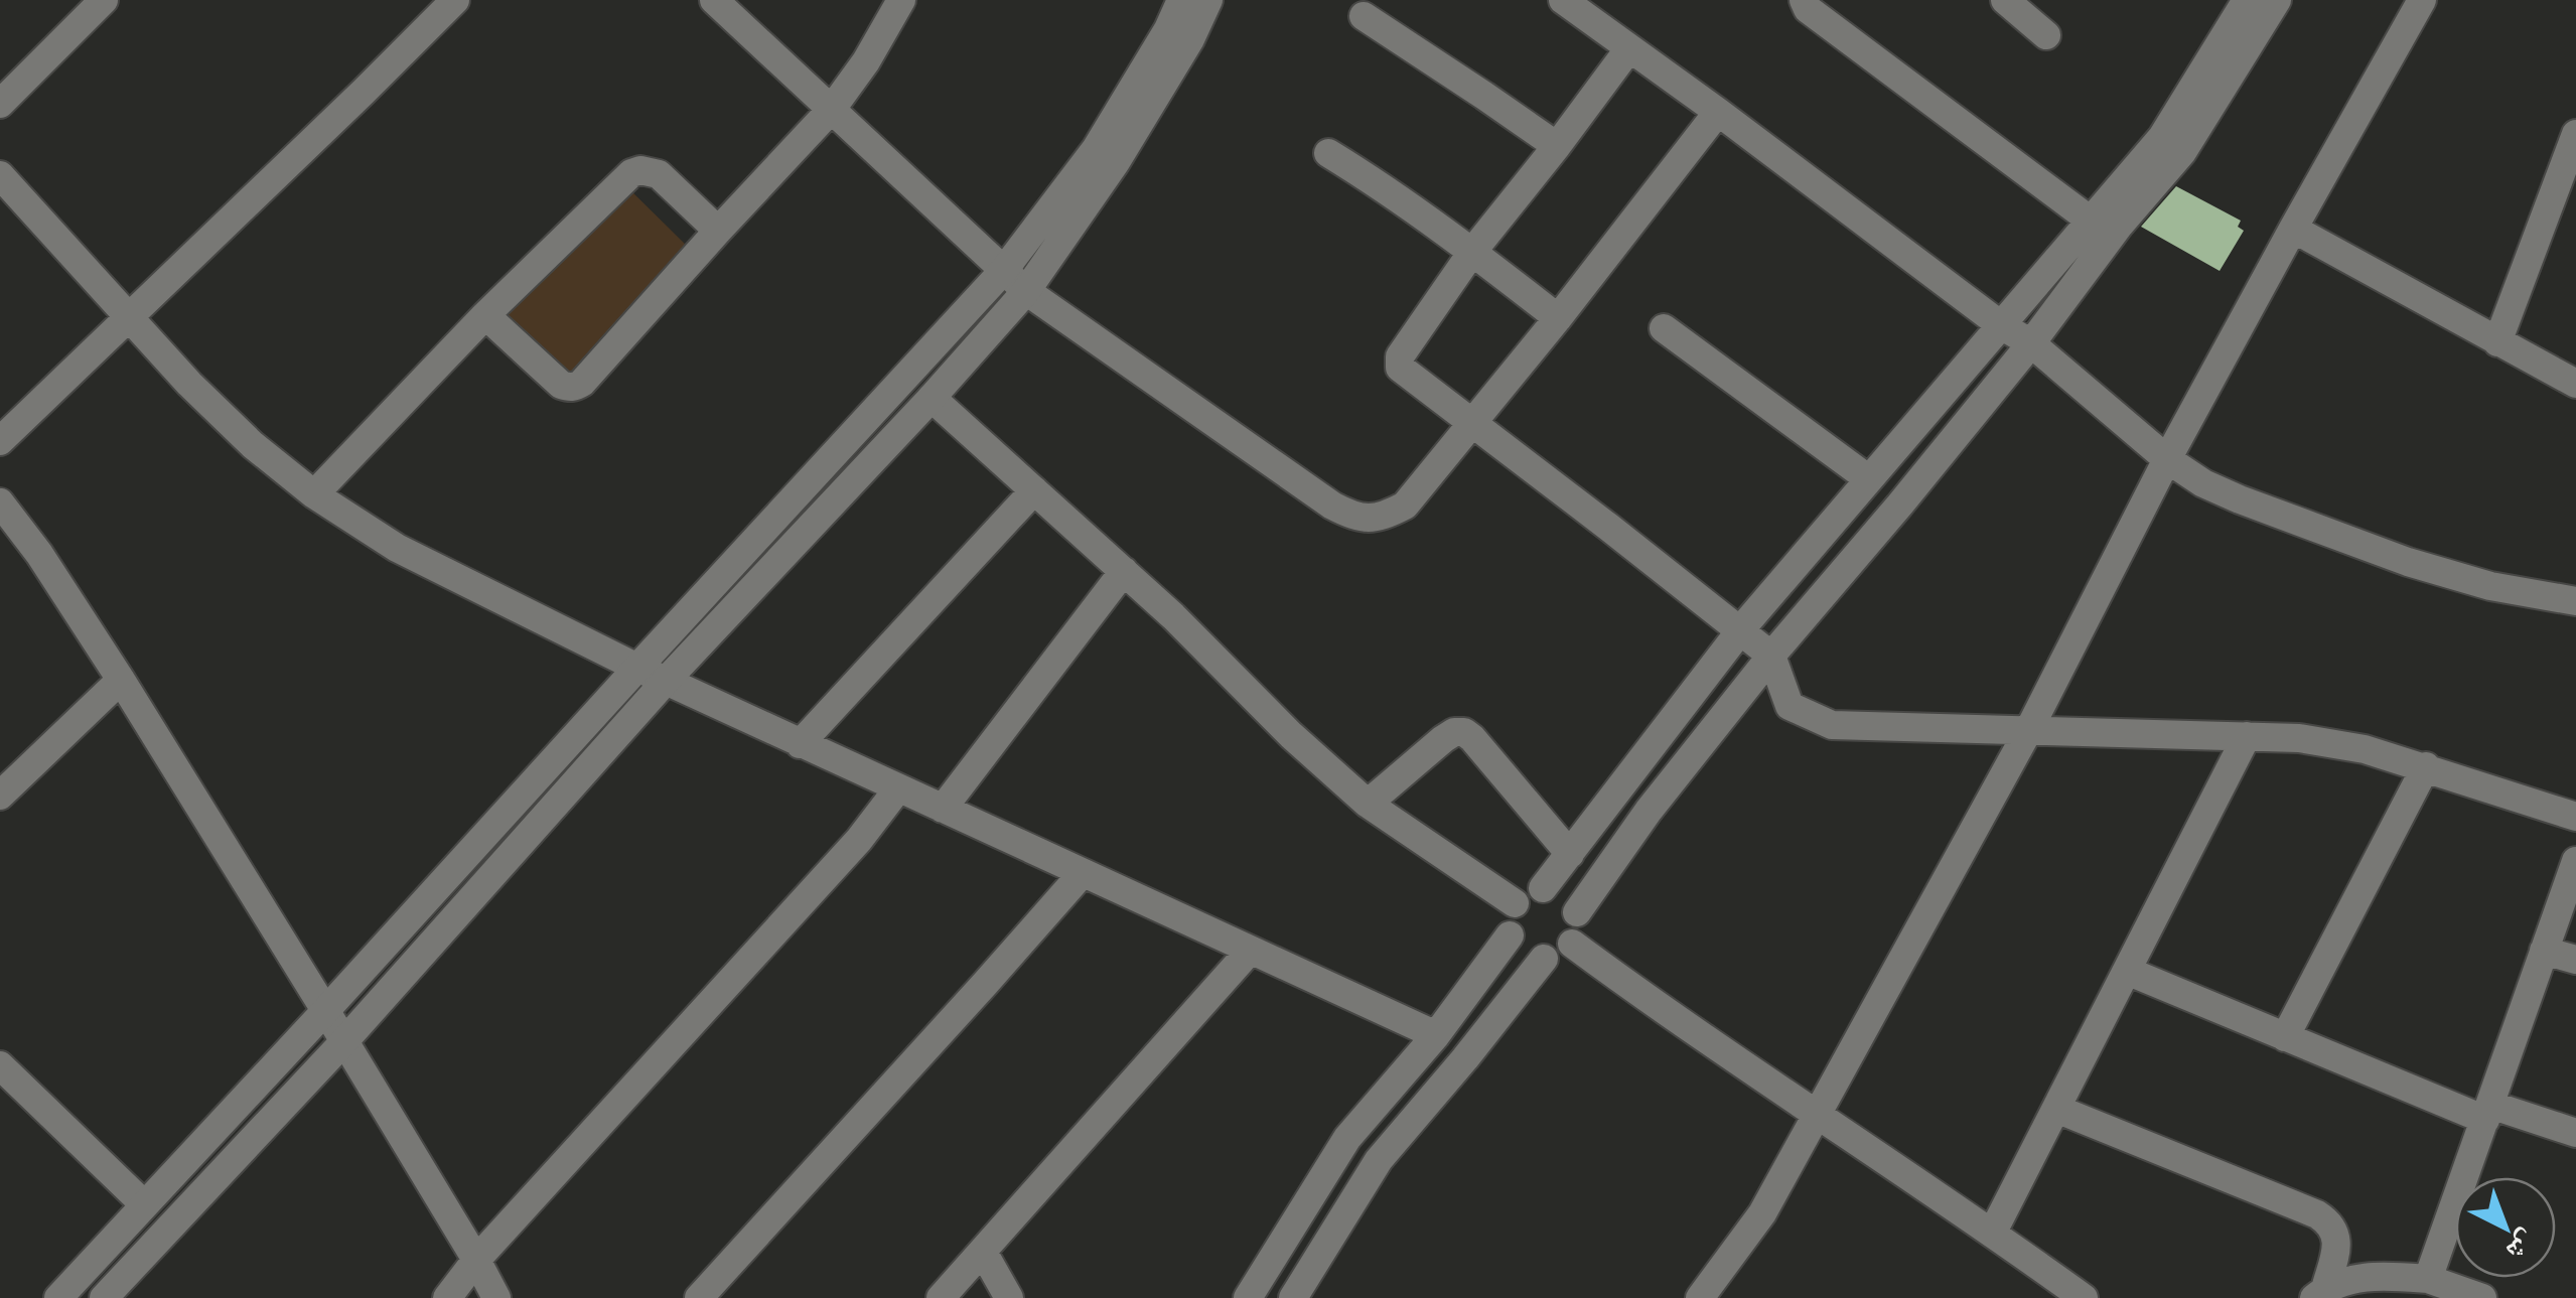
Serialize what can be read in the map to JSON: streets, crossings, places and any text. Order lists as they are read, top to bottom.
{
  "north": "bottom right"
}
